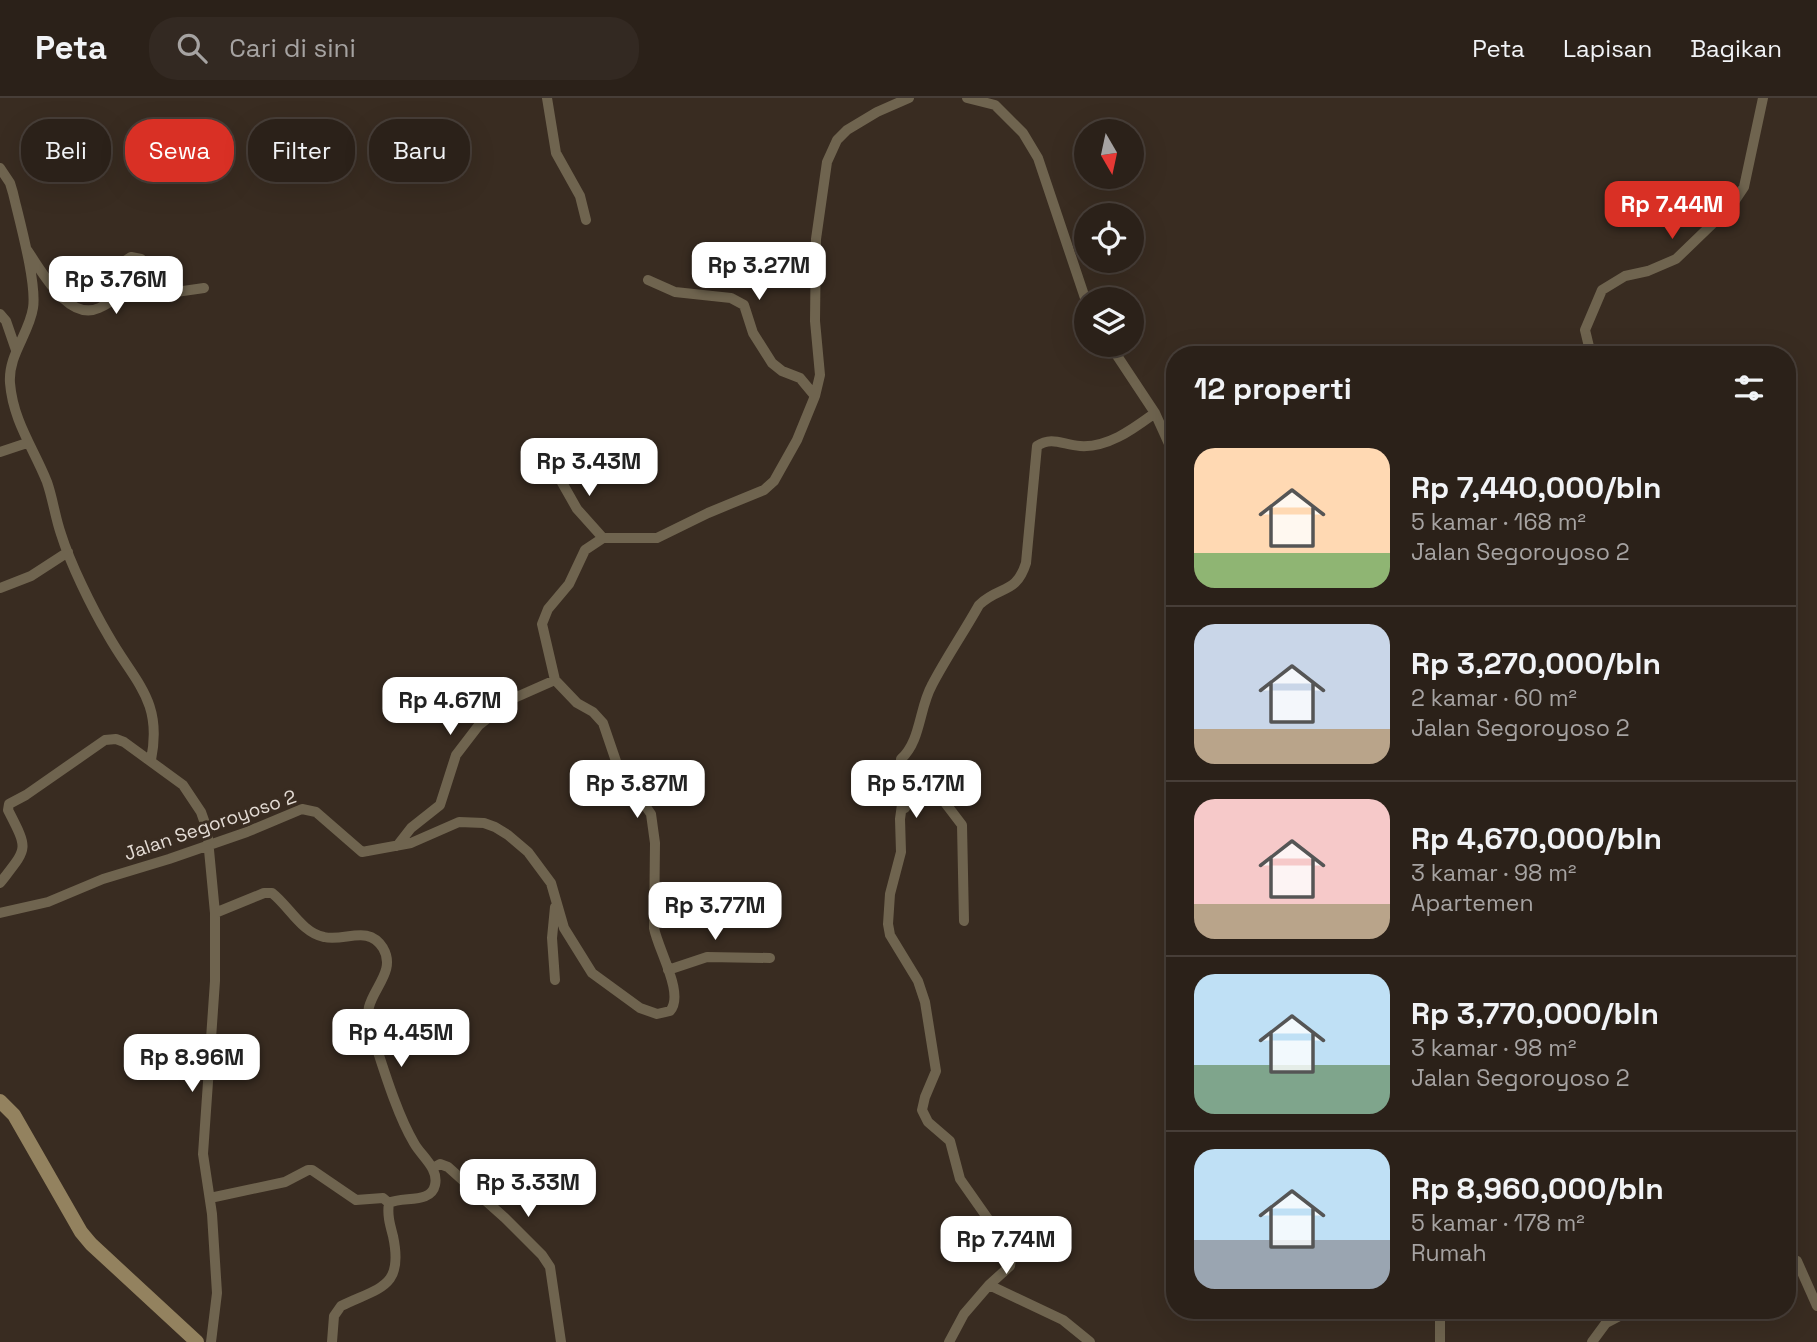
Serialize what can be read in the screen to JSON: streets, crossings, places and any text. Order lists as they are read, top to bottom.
{
  "streets": {
    "street": ["Jalan Segoroyoso 2"]
  },
  "north": "bottom",
  "page": {
    "header": "Peta",
    "search": "Cari di sini",
    "nav": ["Peta", "Lapisan", "Bagikan"],
    "chip": [
      "Beli",
      "Sewa",
      "Filter",
      "Baru"
    ],
    "price": [
      "Rp 7.44M",
      "Rp 3.27M",
      "Rp 3.76M",
      "Rp 3.43M",
      "Rp 4.67M",
      "Rp 3.87M",
      "Rp 5.17M",
      "Rp 3.77M",
      "Rp 4.45M",
      "Rp 8.96M",
      "Rp 3.33M",
      "Rp 7.74M"
    ],
    "heading": "12 properti",
    "list": [
      {
        "name": "Rp 7,440,000/bln",
        "note": "5 kamar · 168 m² · Jalan Segoroyoso 2"
      },
      {
        "name": "Rp 3,270,000/bln",
        "note": "2 kamar · 60 m² · Jalan Segoroyoso 2"
      },
      {
        "name": "Rp 4,670,000/bln",
        "note": "3 kamar · 98 m² · Apartemen"
      },
      {
        "name": "Rp 3,770,000/bln",
        "note": "3 kamar · 98 m² · Jalan Segoroyoso 2"
      },
      {
        "name": "Rp 8,960,000/bln",
        "note": "5 kamar · 178 m² · Rumah"
      }
    ]
  }
}
